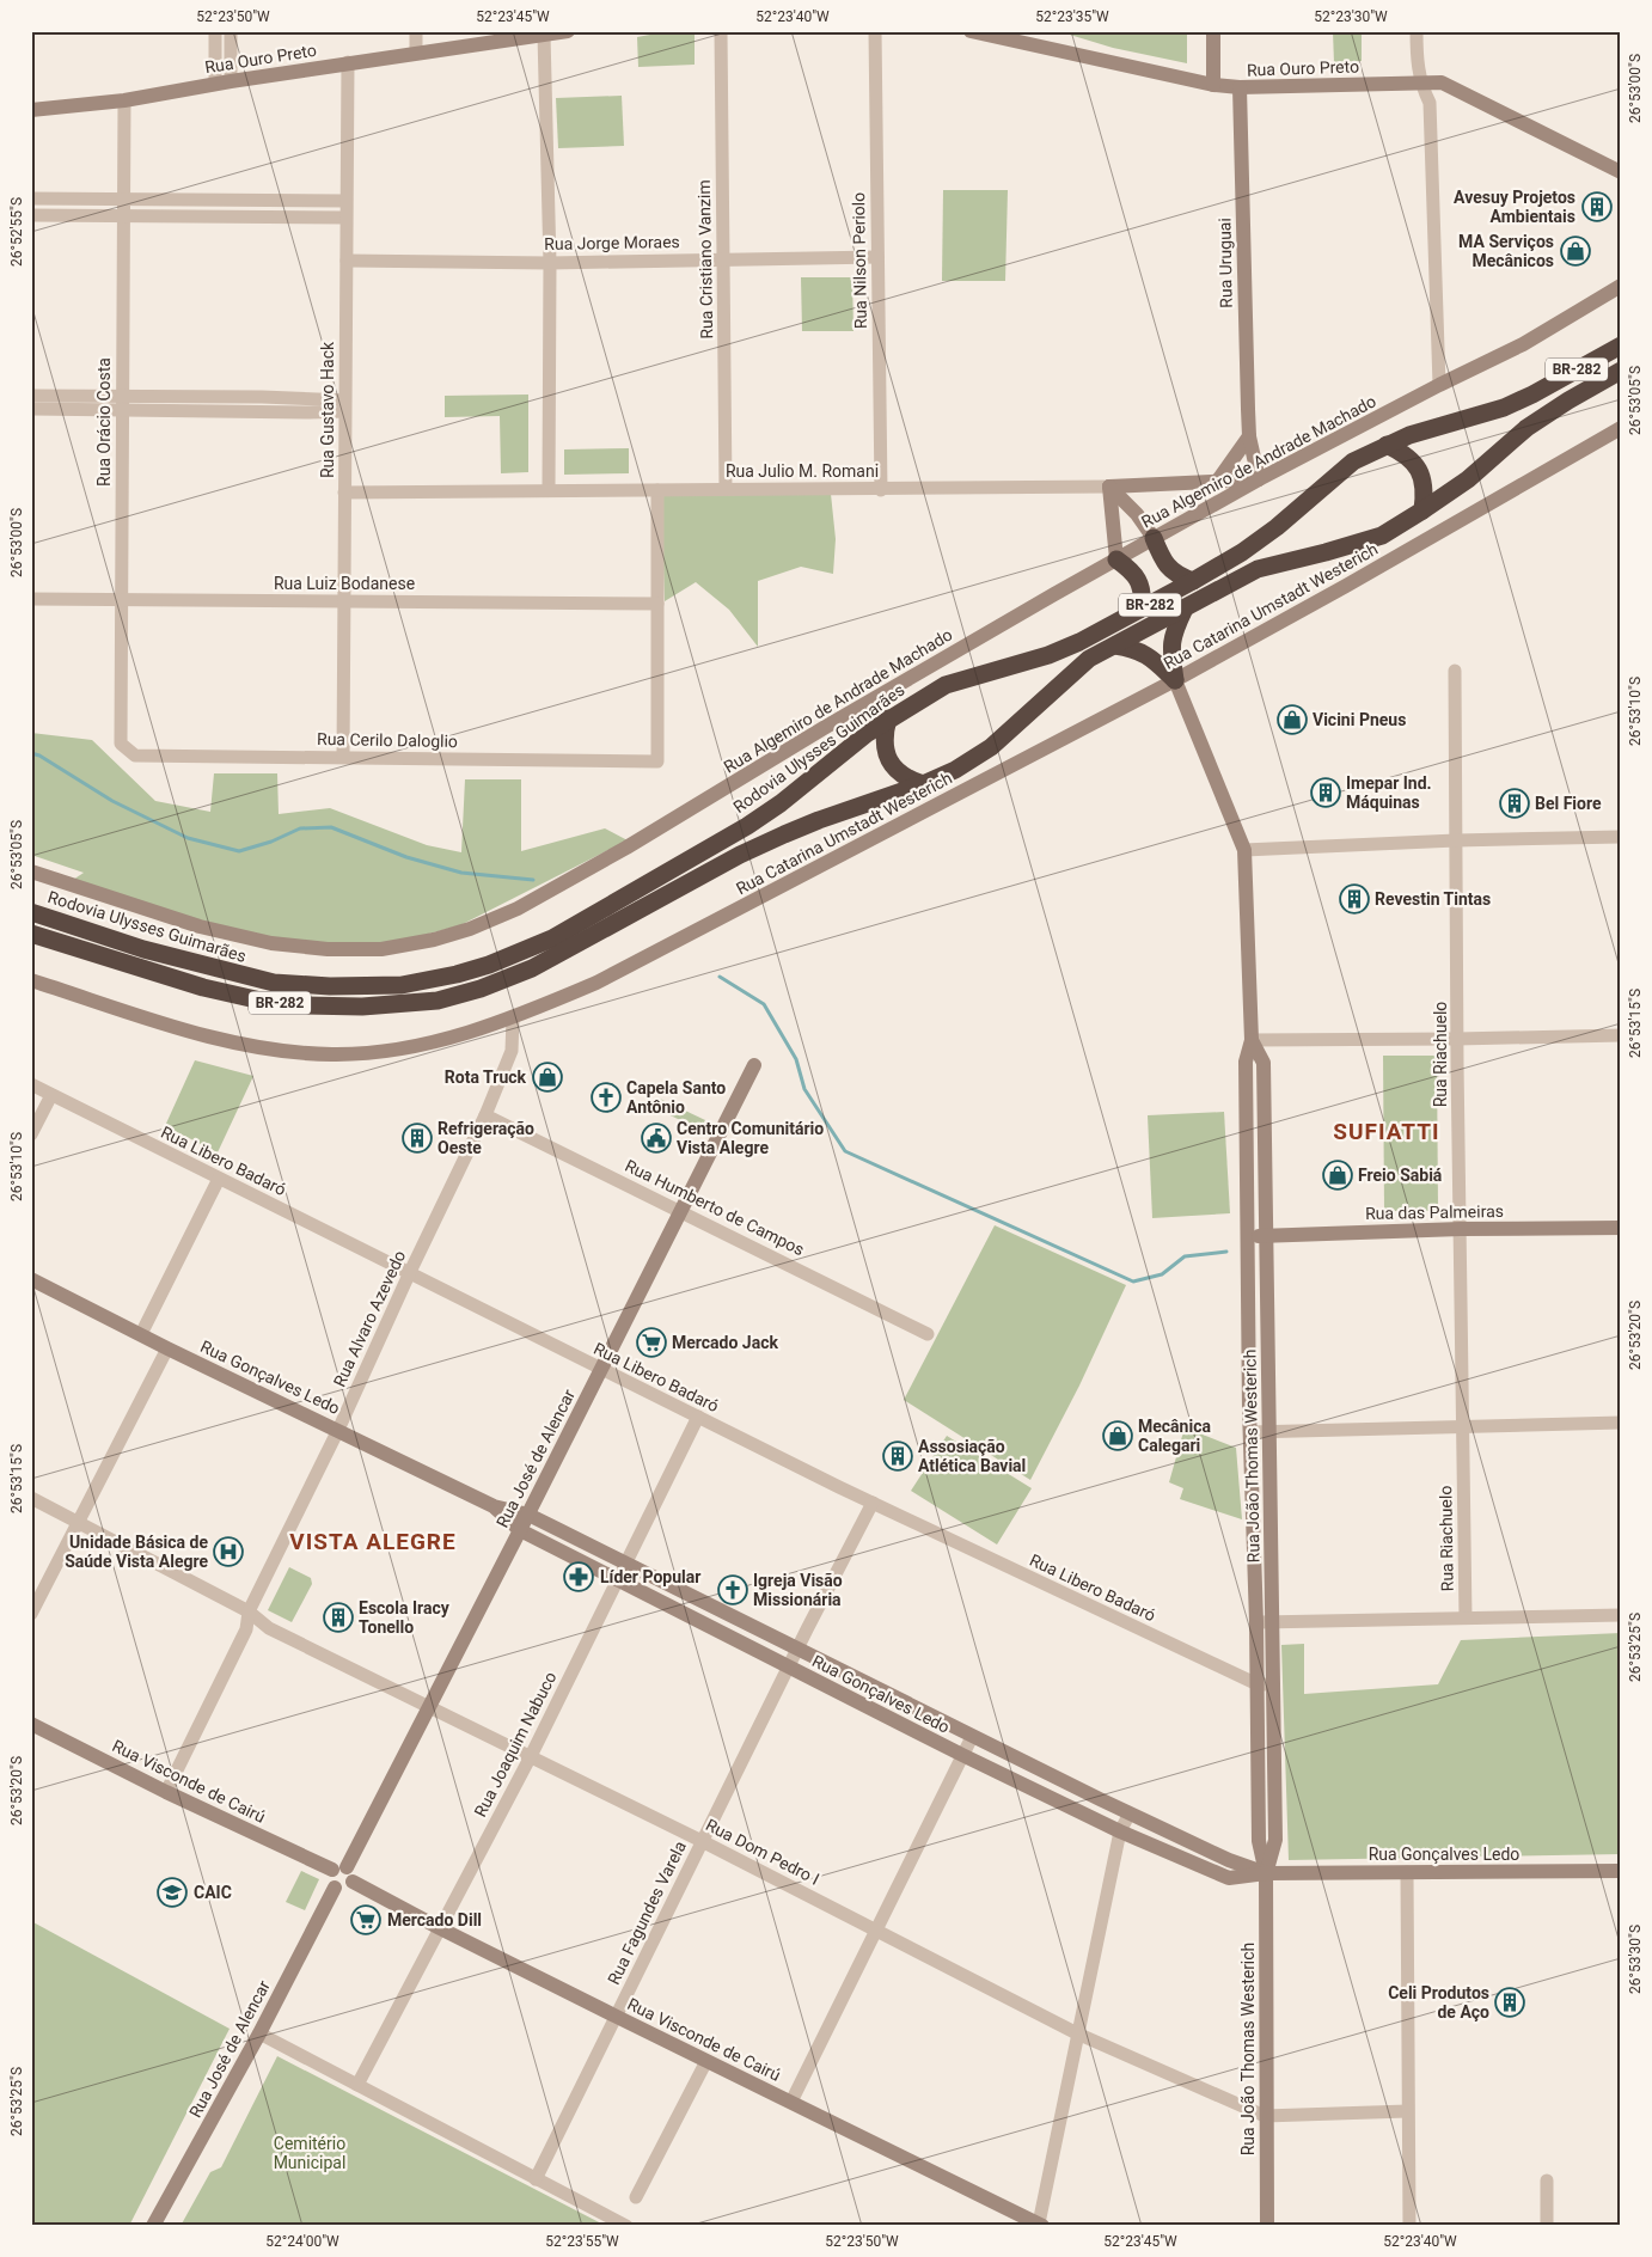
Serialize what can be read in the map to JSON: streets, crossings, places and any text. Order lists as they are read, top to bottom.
{
  "streets": {
    "highway": ["BR-282", "Rodovia Ulysses Guimarães"],
    "street": [
      "Rua Ouro Preto",
      "Rua Jorge Moraes",
      "Rua Cristiano Vanzim",
      "Rua Nilson Periolo",
      "Rua Uruguai",
      "Rua Gustavo Hack",
      "Rua Orácio Costa",
      "Rua Algemiro de Andrade Machado",
      "Rua Julio M. Romani",
      "Rua Luiz Bodanese",
      "Rua Catarina Umstadt Westerich",
      "Rua Cerilo Daloglio",
      "Rua Riachuelo",
      "Rua Libero Badaró",
      "Rua Humberto de Campos",
      "Rua das Palmeiras",
      "Rua Alvaro Azevedo",
      "Rua Gonçalves Ledo",
      "Rua João Thomas Westerich",
      "Rua José de Alencar",
      "Rua Joaquim Nabuco",
      "Rua Visconde de Cairú",
      "Rua Dom Pedro I",
      "Rua Fagundes Varela"
    ]
  },
  "crossings": [
    ["Rua Ouro Preto", "Rua Uruguai"],
    ["Rua Ouro Preto", "Rua Gustavo Hack"],
    ["Rua Ouro Preto", "Rua Orácio Costa"],
    ["Rua Jorge Moraes", "Rua Cristiano Vanzim"],
    ["Rua Jorge Moraes", "Rua Nilson Periolo"],
    ["Rua Jorge Moraes", "Rua Gustavo Hack"],
    ["Rua Cristiano Vanzim", "Rua Julio M. Romani"],
    ["Rua Nilson Periolo", "Rua Julio M. Romani"],
    ["Rua Uruguai", "Rua Algemiro de Andrade Machado"],
    ["Rua Uruguai", "Rua Julio M. Romani"],
    ["Rua Gustavo Hack", "Rua Julio M. Romani"],
    ["Rua Gustavo Hack", "Rua Luiz Bodanese"],
    ["Rua Gustavo Hack", "Rua Cerilo Daloglio"],
    ["Rua Orácio Costa", "Rua Luiz Bodanese"],
    ["Rua Orácio Costa", "Rua Cerilo Daloglio"],
    ["Rua Algemiro de Andrade Machado", "Rua Julio M. Romani"],
    ["Rua Luiz Bodanese", "Rua Cerilo Daloglio"],
    ["Rua Catarina Umstadt Westerich", "Rua Alvaro Azevedo"],
    ["Rua Catarina Umstadt Westerich", "Rua João Thomas Westerich"],
    ["Rua Riachuelo", "Rua das Palmeiras"],
    ["Rua Libero Badaró", "Rua Alvaro Azevedo"],
    ["Rua Libero Badaró", "Rua João Thomas Westerich"],
    ["Rua Libero Badaró", "Rua José de Alencar"],
    ["Rua Libero Badaró", "Rua Joaquim Nabuco"],
    ["Rua Libero Badaró", "Rua Fagundes Varela"],
    ["Rua Humberto de Campos", "Rua Alvaro Azevedo"],
    ["Rua Humberto de Campos", "Rua José de Alencar"],
    ["Rua das Palmeiras", "Rua João Thomas Westerich"],
    ["Rua Alvaro Azevedo", "Rua Gonçalves Ledo"],
    ["Rua Alvaro Azevedo", "Rua Visconde de Cairú"],
    ["Rua Alvaro Azevedo", "Rua Dom Pedro I"],
    ["Rua Gonçalves Ledo", "Rua João Thomas Westerich"],
    ["Rua Gonçalves Ledo", "Rua José de Alencar"],
    ["Rua Gonçalves Ledo", "Rua Joaquim Nabuco"],
    ["Rua Gonçalves Ledo", "Rua Fagundes Varela"],
    ["Rua João Thomas Westerich", "Rua Dom Pedro I"],
    ["Rua José de Alencar", "Rua Visconde de Cairú"],
    ["Rua José de Alencar", "Rua Dom Pedro I"],
    ["Rua Joaquim Nabuco", "Rua Visconde de Cairú"],
    ["Rua Joaquim Nabuco", "Rua Dom Pedro I"],
    ["Rua Visconde de Cairú", "Rua Fagundes Varela"],
    ["Rua Dom Pedro I", "Rua Fagundes Varela"]
  ],
  "districts": ["SUFIATTI", "VISTA ALEGRE"],
  "parks": ["Cemitério Municipal"],
  "places": {
    "building": [
      "Avesuy Projetos Ambientais",
      "Imepar Ind. Máquinas",
      "Bel Fiore",
      "Revestin Tintas",
      "Refrigeração Oeste",
      "Assosiação Atlética Bavial",
      "Escola Iracy Tonello",
      "Celi Produtos de Aço"
    ],
    "shop": [
      "MA Serviços Mecânicos",
      "Vicini Pneus",
      "Rota Truck",
      "Freio Sabiá",
      "Mecânica Calegari"
    ],
    "church": ["Capela Santo Antônio", "Igreja Visão Missionária"],
    "public building": ["Centro Comunitário Vista Alegre"],
    "supermarket": ["Mercado Jack", "Mercado Dill"],
    "hospital": ["Unidade Básica de Saúde Vista Alegre"],
    "pharmacy": ["Líder Popular"],
    "school or university": ["CAIC"]
  },
  "coordinates": [
    "52°23'50\"W",
    "52°23'45\"W",
    "52°23'40\"W",
    "52°23'35\"W",
    "52°23'30\"W",
    "26°53'00\"S",
    "26°52'55\"S",
    "26°53'05\"S",
    "26°53'10\"S",
    "26°53'15\"S",
    "26°53'20\"S",
    "26°53'25\"S",
    "26°53'30\"S",
    "52°24'00\"W",
    "52°23'55\"W"
  ]
}
